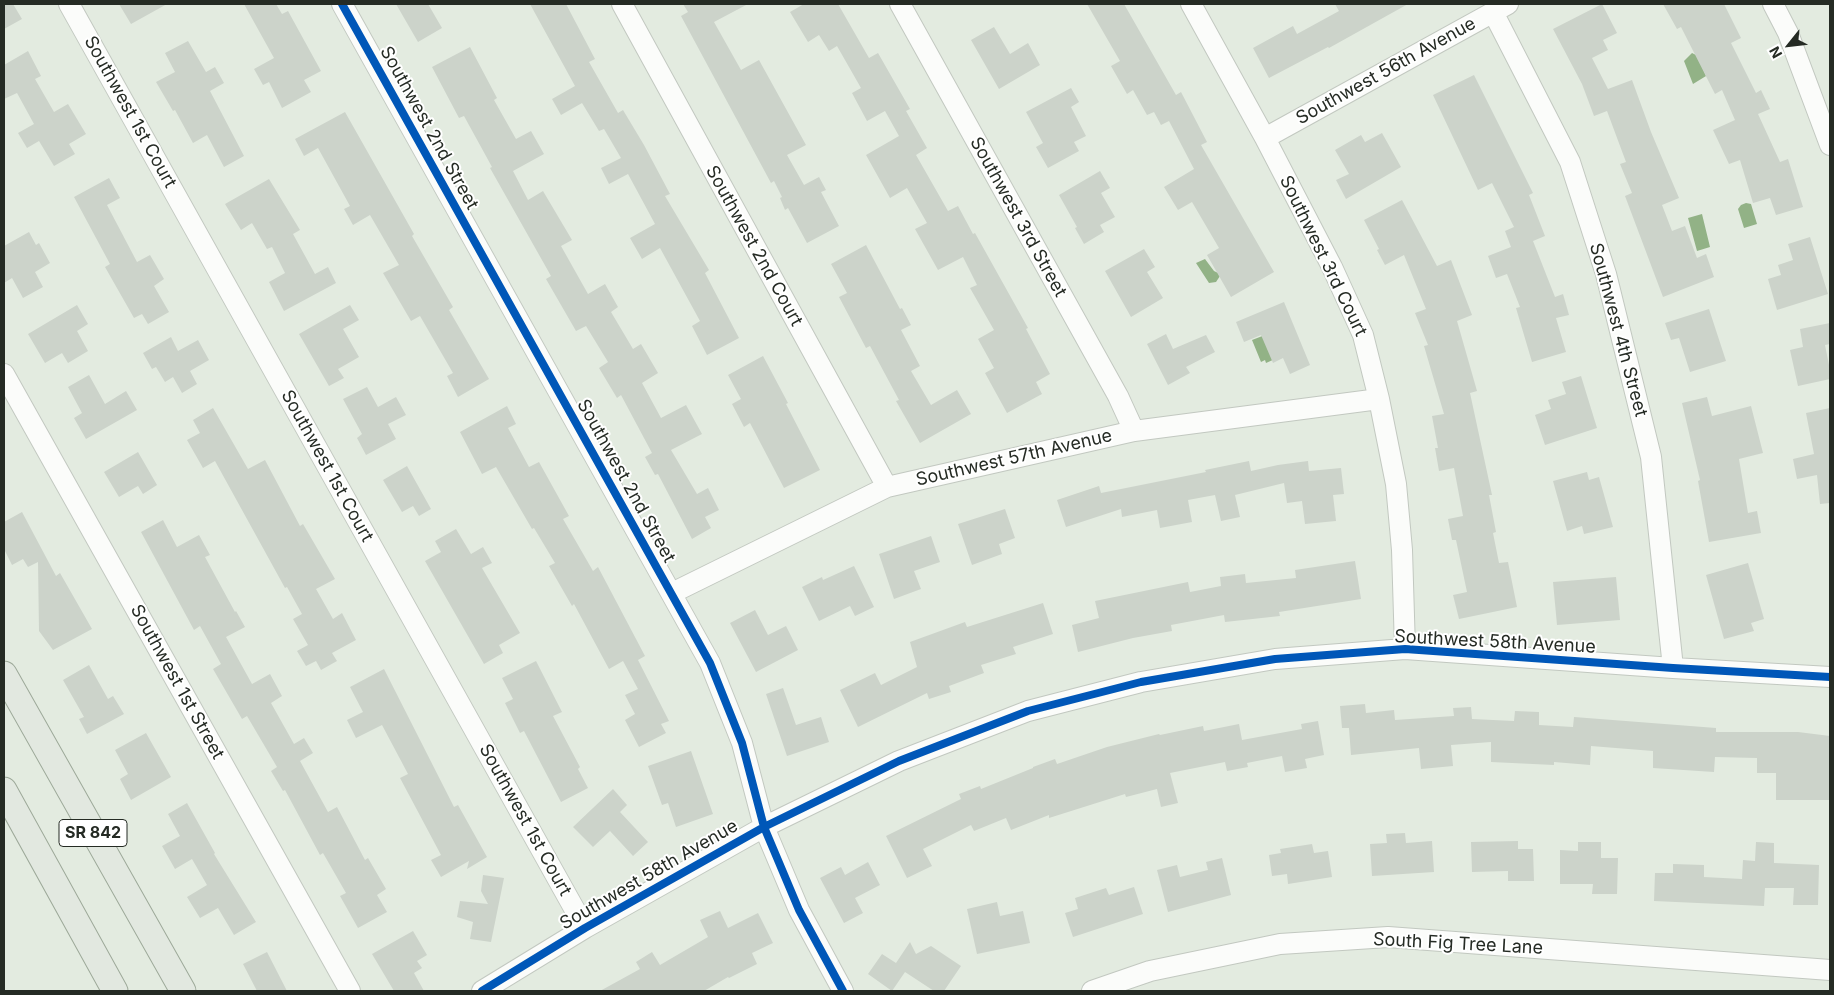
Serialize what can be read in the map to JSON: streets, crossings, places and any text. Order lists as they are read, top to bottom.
{
  "streets": {
    "main road": ["SR 842"],
    "street": [
      "Southwest 56th Avenue",
      "Southwest 1st Court",
      "Southwest 2nd Street",
      "Southwest 3rd Street",
      "Southwest 2nd Court",
      "Southwest 3rd Court",
      "Southwest 4th Street",
      "Southwest 57th Avenue",
      "Southwest 58th Avenue",
      "Southwest 1st Street",
      "South Fig Tree Lane"
    ]
  },
  "crossings": [
    ["Southwest 56th Avenue", "Southwest 3rd Court"],
    ["Southwest 56th Avenue", "Southwest 4th Street"],
    ["Southwest 1st Court", "Southwest 58th Avenue"],
    ["Southwest 2nd Street", "Southwest 57th Avenue"],
    ["Southwest 2nd Street", "Southwest 58th Avenue"],
    ["Southwest 3rd Street", "Southwest 57th Avenue"],
    ["Southwest 2nd Court", "Southwest 57th Avenue"],
    ["Southwest 3rd Court", "Southwest 57th Avenue"],
    ["Southwest 3rd Court", "Southwest 58th Avenue"],
    ["Southwest 4th Street", "Southwest 58th Avenue"]
  ],
  "north": "bottom left"
}
